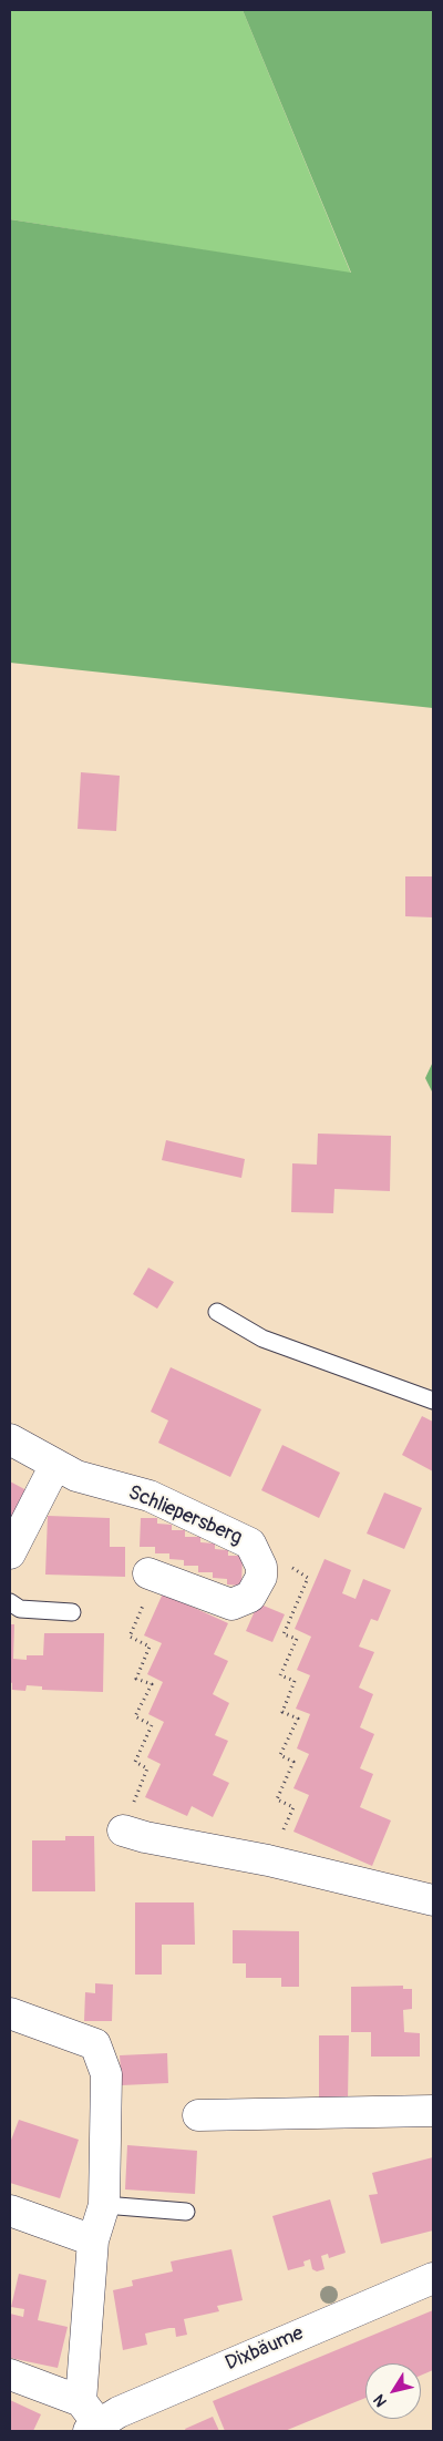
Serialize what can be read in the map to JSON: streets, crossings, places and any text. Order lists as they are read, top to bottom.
{
  "streets": {
    "street": ["Schliepersberg", "Dixbäume"]
  },
  "north": "bottom left"
}
